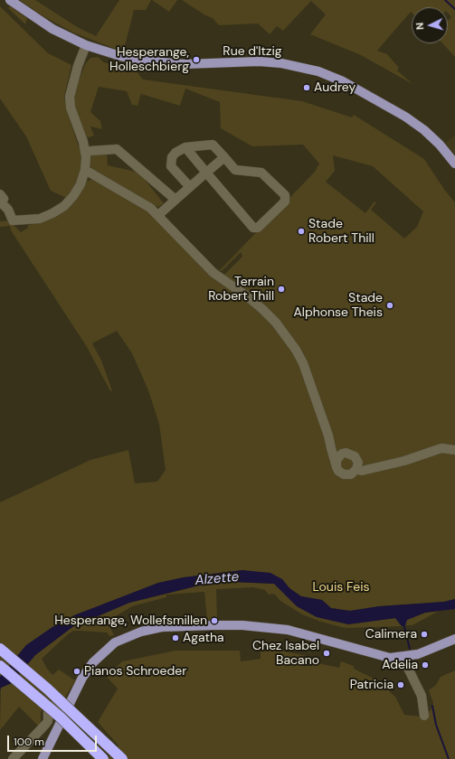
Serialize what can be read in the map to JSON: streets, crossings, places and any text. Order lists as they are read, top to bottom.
{
  "streets": {
    "main road": ["Rue d'Itzig"]
  },
  "water": ["Alzette"],
  "parks": ["Louis Feis"],
  "places": [
    "Hesperange, Holleschbierg",
    "Audrey",
    "Stade Robert Thill",
    "Terrain Robert Thill",
    "Stade Alphonse Theis",
    "Hesperange, Wollefsmillen",
    "Calimera",
    "Agatha",
    "Chez Isabel Bacano",
    "Adelia",
    "Pianos Schroeder",
    "Patricia"
  ],
  "scale_bar": "100 m",
  "north": "left"
}
